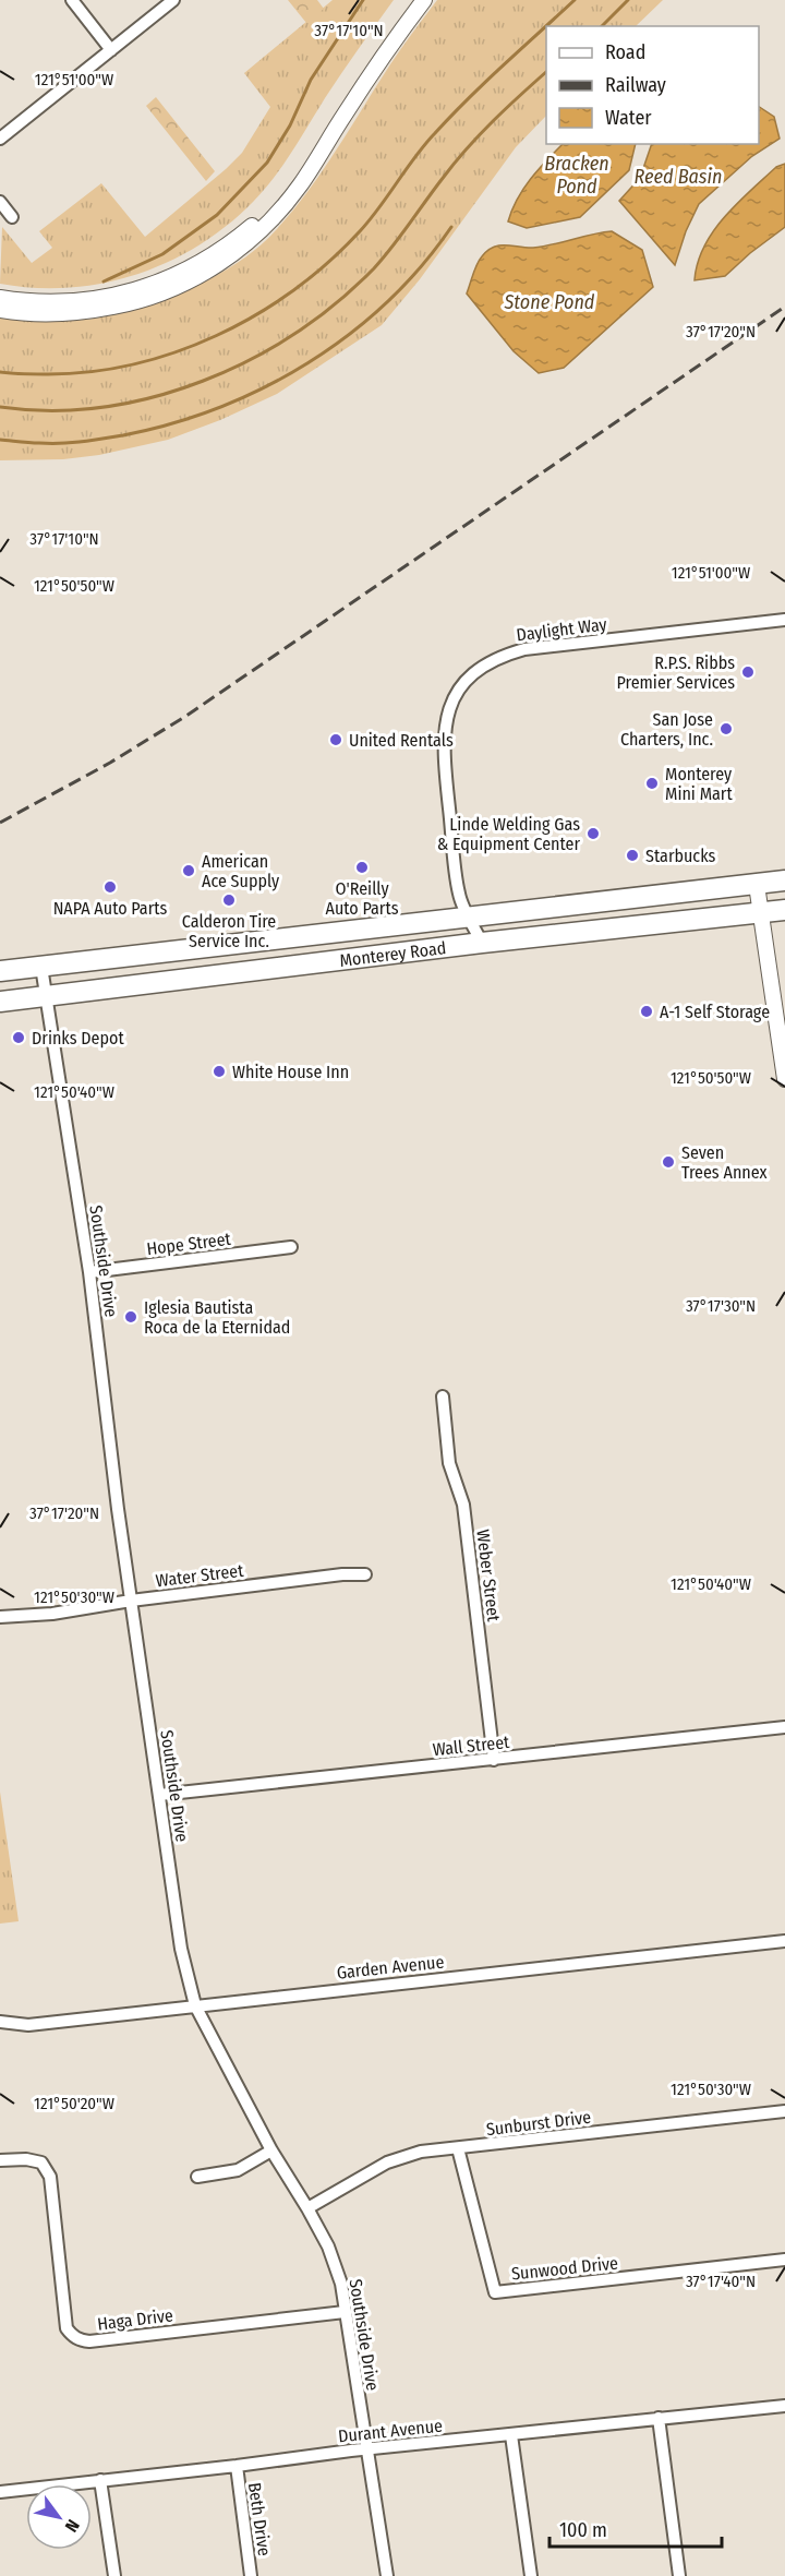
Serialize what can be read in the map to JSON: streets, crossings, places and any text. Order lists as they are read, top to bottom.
{
  "streets": {
    "main road": ["Monterey Road"],
    "street": [
      "Daylight Way",
      "Hope Street",
      "Southside Drive",
      "Water Street",
      "Weber Street",
      "Wall Street",
      "Garden Avenue",
      "Sunburst Drive",
      "Sunwood Drive",
      "Haga Drive",
      "Durant Avenue",
      "Beth Drive"
    ]
  },
  "crossings": [
    ["Daylight Way", "Monterey Road"],
    ["Monterey Road", "Southside Drive"],
    ["Hope Street", "Southside Drive"],
    ["Southside Drive", "Water Street"],
    ["Southside Drive", "Wall Street"],
    ["Southside Drive", "Garden Avenue"],
    ["Southside Drive", "Sunburst Drive"],
    ["Southside Drive", "Haga Drive"],
    ["Southside Drive", "Durant Avenue"],
    ["Weber Street", "Wall Street"],
    ["Sunburst Drive", "Sunwood Drive"],
    ["Durant Avenue", "Beth Drive"]
  ],
  "water": ["Bracken Pond", "Reed Basin", "Stone Pond"],
  "places": [
    "R.P.S. Ribbs Premier Services",
    "San Jose Charters, Inc.",
    "United Rentals",
    "Monterey Mini Mart",
    "Linde Welding Gas & Equipment Center",
    "Starbucks",
    "O'Reilly Auto Parts",
    "American Ace Supply",
    "NAPA Auto Parts",
    "Calderon Tire Service Inc.",
    "A-1 Self Storage",
    "Drinks Depot",
    "White House Inn",
    "Seven Trees Annex",
    "Iglesia Bautista Roca de la Eternidad"
  ],
  "legend": ["Road", "Railway", "Water"],
  "scale_bar": "100 m",
  "north": "bottom right",
  "coordinates": [
    "37°17'10\"N",
    "121°51'00\"W",
    "37°17'20\"N",
    "121°50'50\"W",
    "121°50'40\"W",
    "37°17'30\"N",
    "121°50'30\"W",
    "121°50'20\"W",
    "37°17'40\"N"
  ]
}
